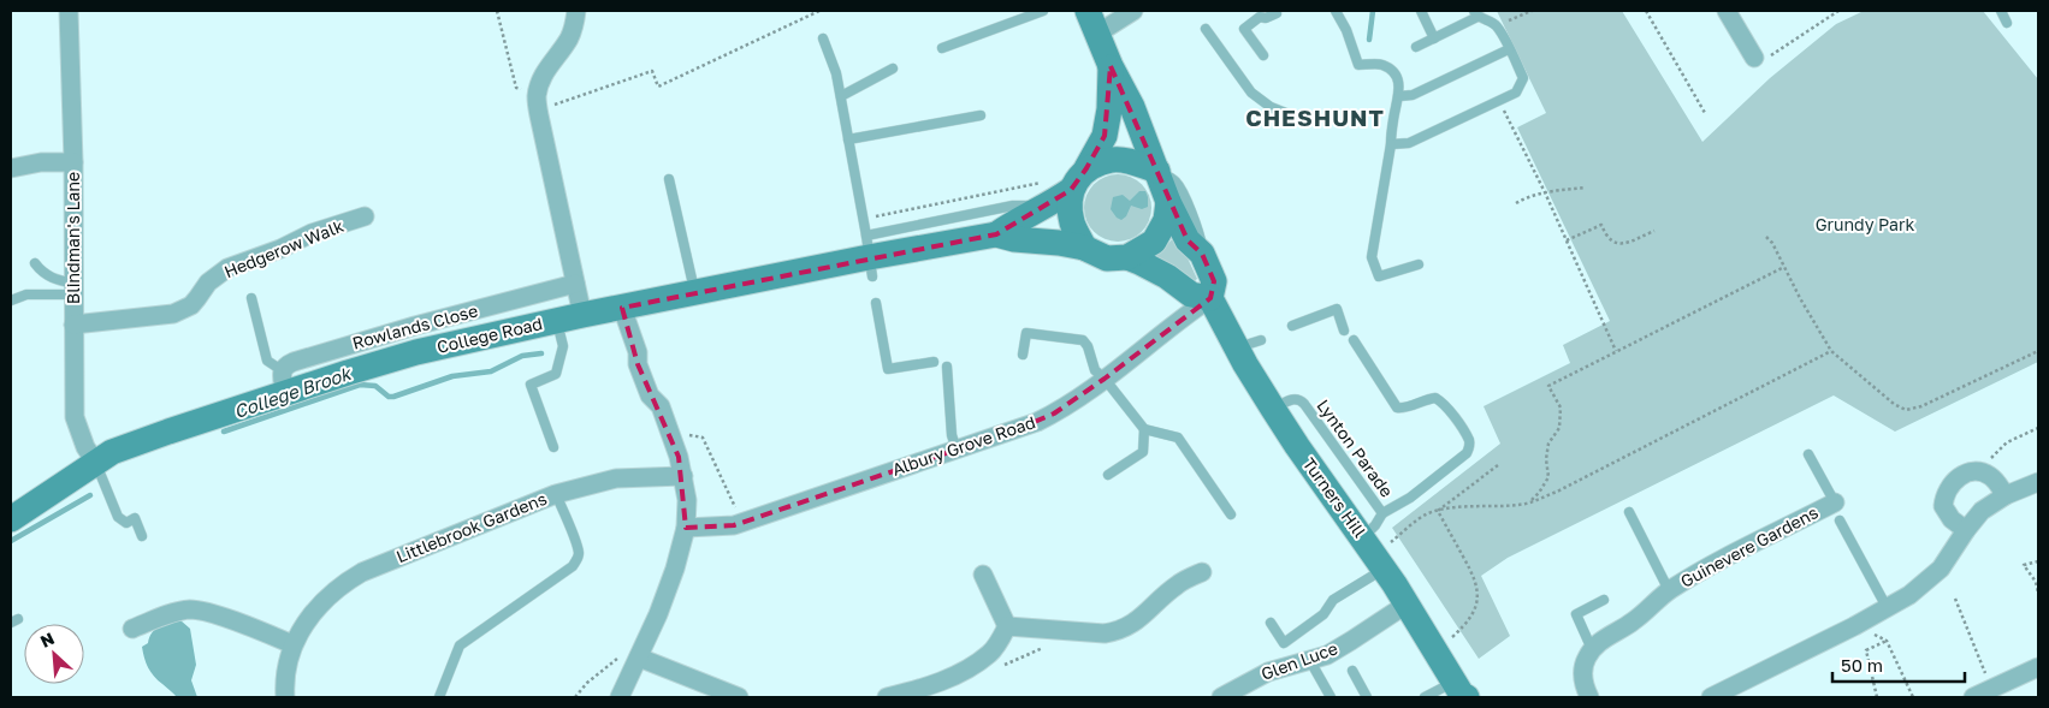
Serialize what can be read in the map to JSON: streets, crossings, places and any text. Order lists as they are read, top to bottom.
{
  "streets": {
    "main road": ["College Road", "Turners Hill"],
    "street": [
      "Blindman's Lane",
      "Hedgerow Walk",
      "Rowlands Close",
      "Albury Grove Road",
      "Littlebrook Gardens",
      "Guinevere Gardens",
      "Glen Luce"
    ],
    "lane": ["Lynton Parade"]
  },
  "crossings": [
    ["Blindman's Lane", "Hedgerow Walk"],
    ["Blindman's Lane", "College Road"],
    ["Rowlands Close", "College Road"],
    ["College Road", "Turners Hill"],
    ["Albury Grove Road", "Turners Hill"],
    ["Lynton Parade", "Turners Hill"],
    ["Turners Hill", "Glen Luce"]
  ],
  "districts": ["CHESHUNT"],
  "water": ["College Brook"],
  "parks": ["Grundy Park"],
  "scale_bar": "50 m",
  "north": "top left"
}
